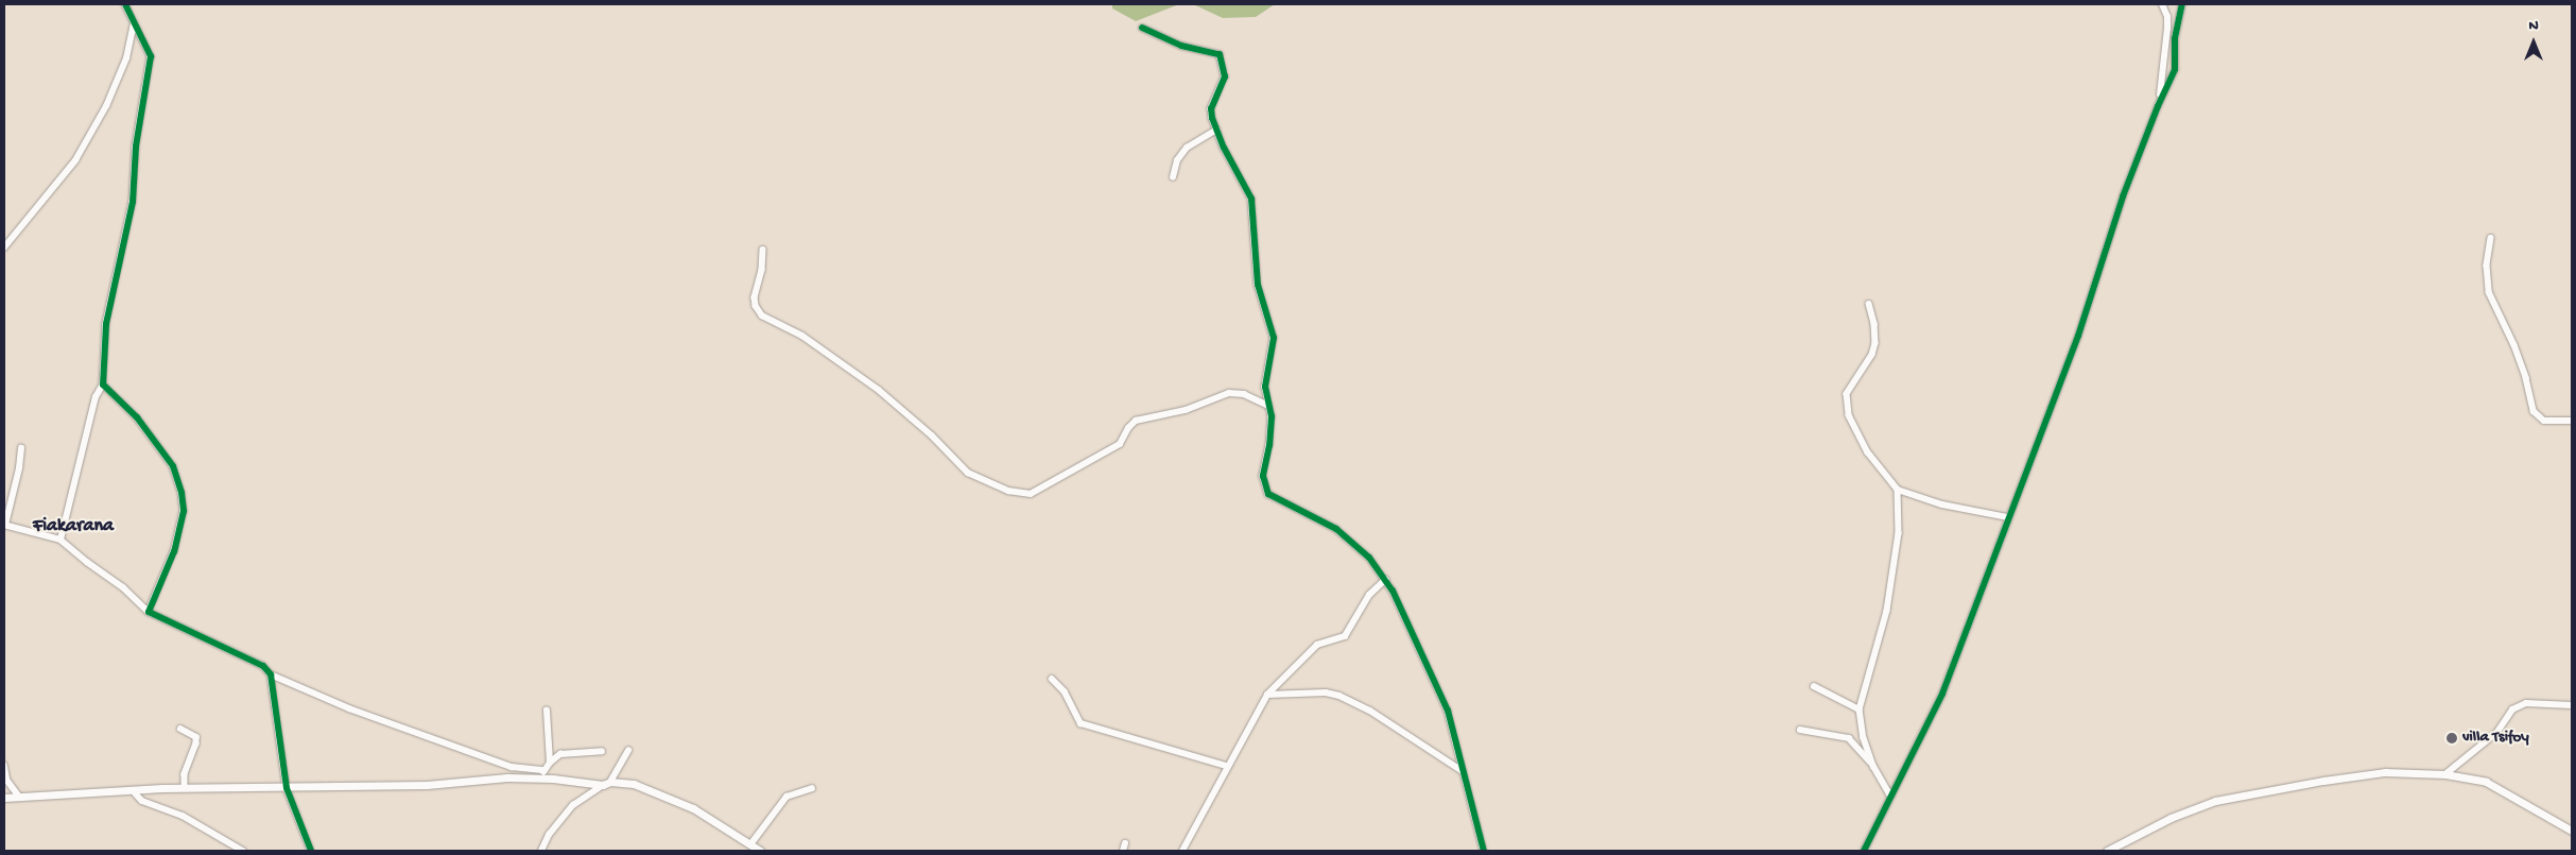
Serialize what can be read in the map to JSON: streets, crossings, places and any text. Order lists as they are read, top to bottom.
{
  "districts": ["Fiakarana"],
  "places": ["villa Tsifoy"],
  "north": "top"
}
